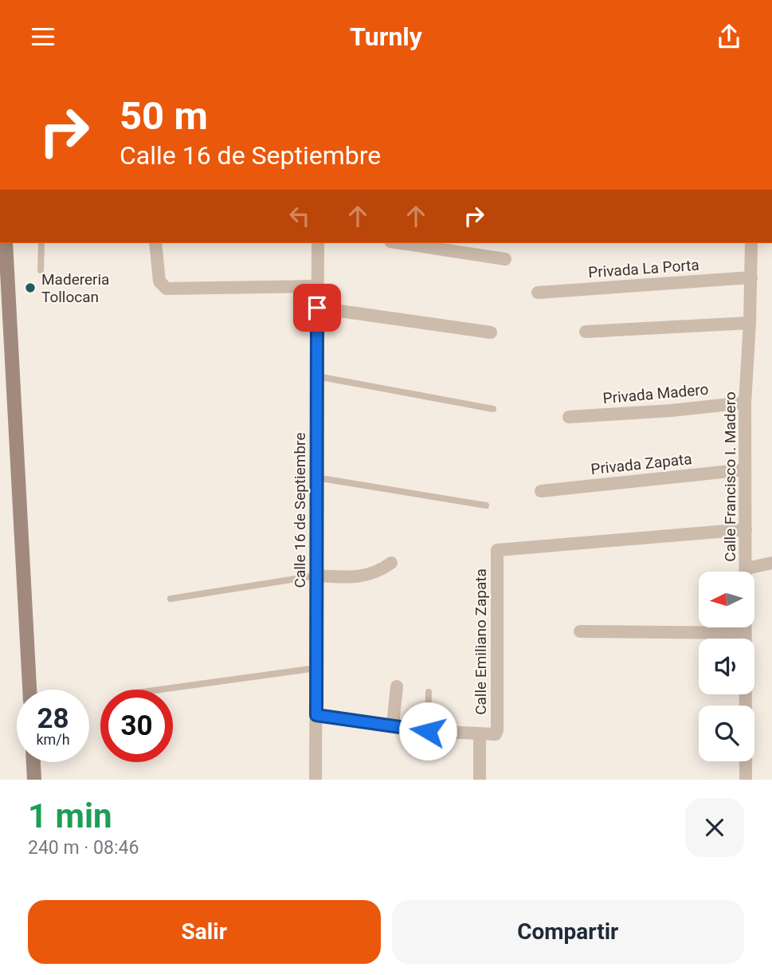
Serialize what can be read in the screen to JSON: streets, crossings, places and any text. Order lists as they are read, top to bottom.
{
  "streets": {
    "street": [
      "Privada La Porta",
      "Privada Madero",
      "Privada Zapata",
      "Calle Francisco I. Madero",
      "Calle 16 de Septiembre",
      "Calle Emiliano Zapata"
    ]
  },
  "crossings": [
    ["Privada La Porta", "Calle Francisco I. Madero"],
    ["Privada Madero", "Calle Francisco I. Madero"],
    ["Privada Zapata", "Calle Francisco I. Madero"],
    ["Calle Francisco I. Madero", "Calle Emiliano Zapata"],
    ["Calle 16 de Septiembre", "Calle Emiliano Zapata"]
  ],
  "places": ["Madereria Tollocan"],
  "north": "left",
  "page": {
    "header": "Turnly",
    "turn": ["50 m", "Calle 16 de Septiembre"],
    "speed": "28 km/h",
    "limit": "30",
    "heading": ["1 min", "240 m · 08:46"],
    "buttons": ["Salir", "Compartir"]
  }
}
